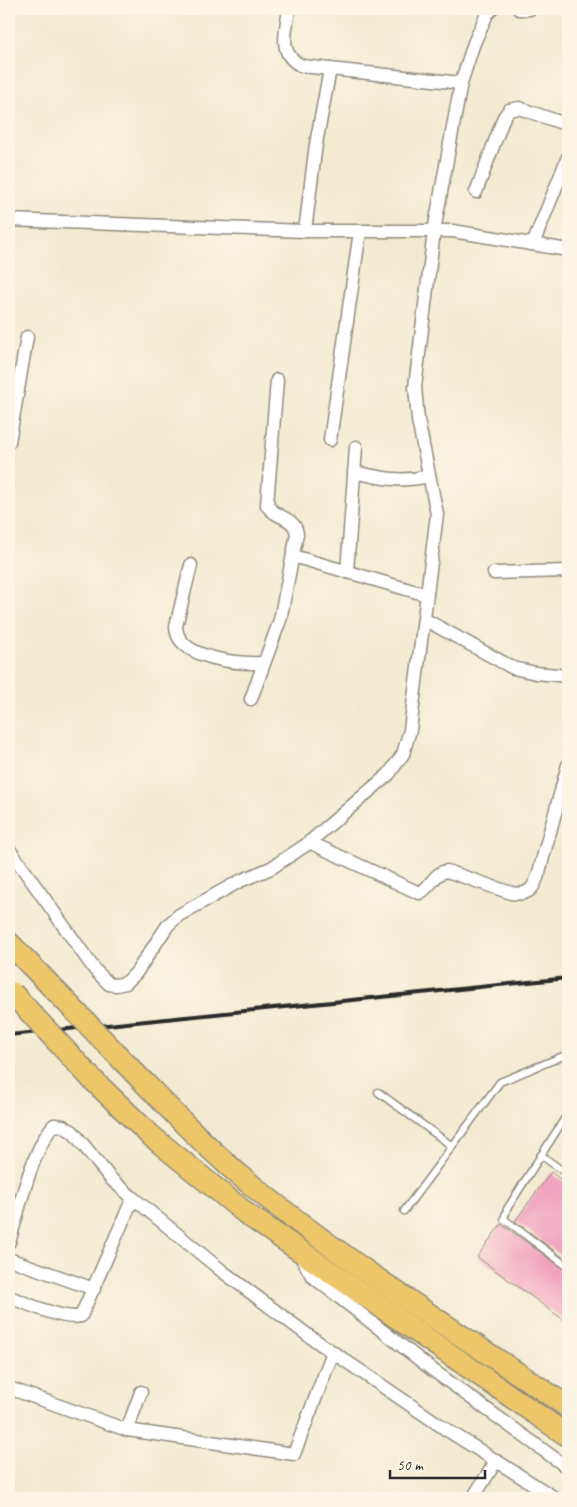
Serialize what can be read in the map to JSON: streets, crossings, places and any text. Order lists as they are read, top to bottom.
{
  "scale_bar": "50 m"
}
